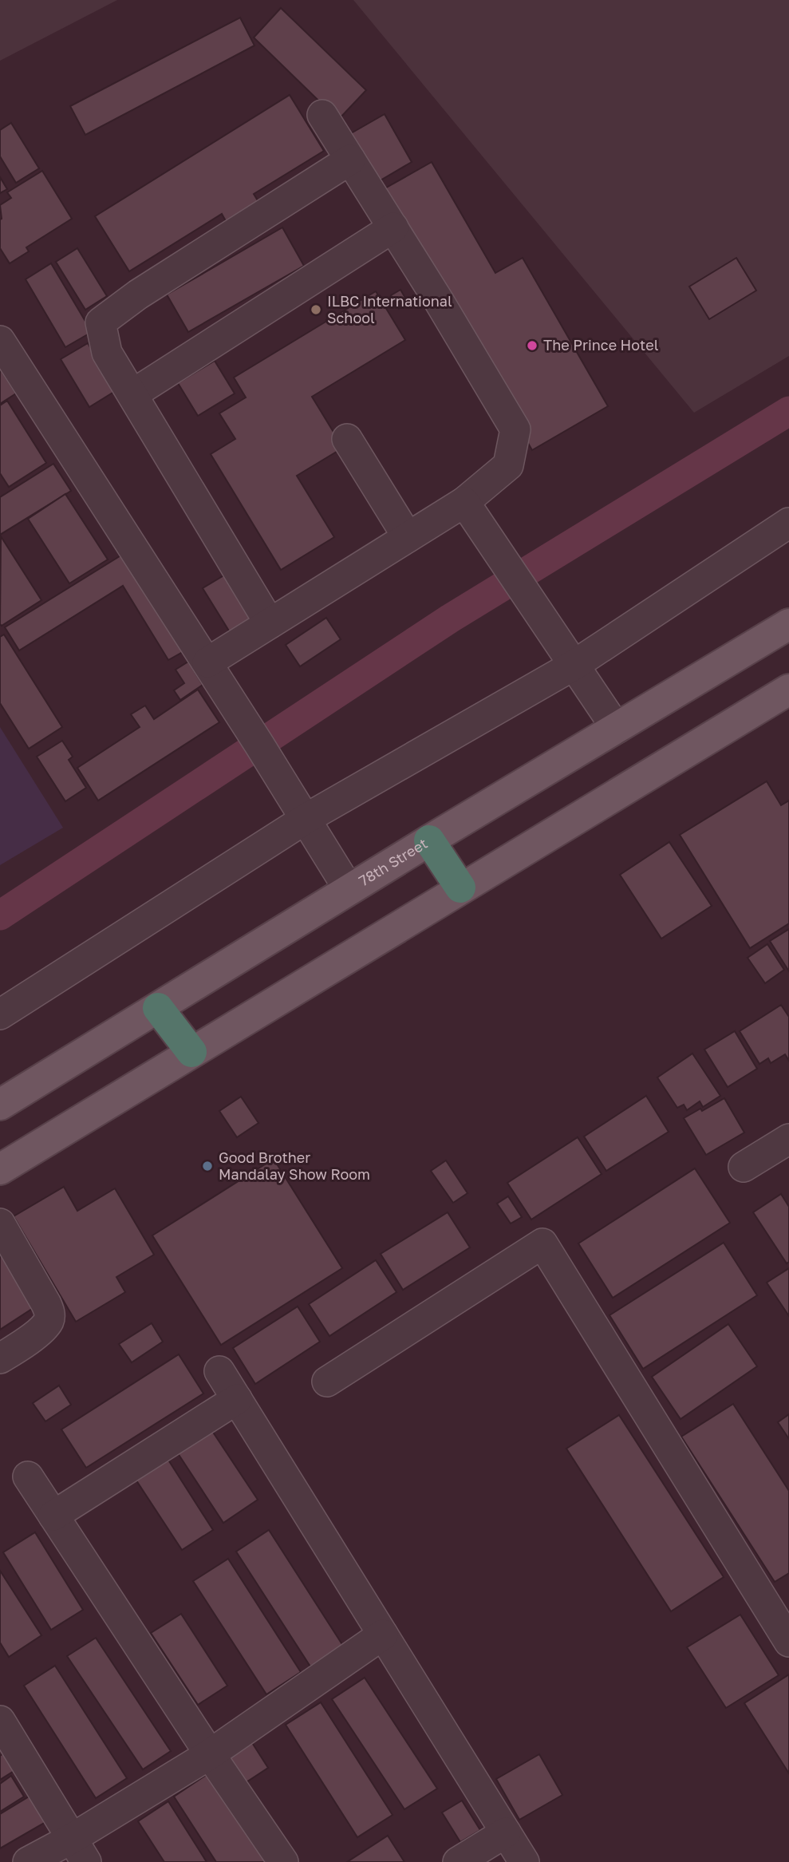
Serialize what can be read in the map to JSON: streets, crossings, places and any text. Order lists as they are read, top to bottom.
{
  "streets": {
    "main road": ["78th Street"]
  },
  "places": ["ILBC International School", "The Prince Hotel", "Good Brother Mandalay Show Room"]
}
